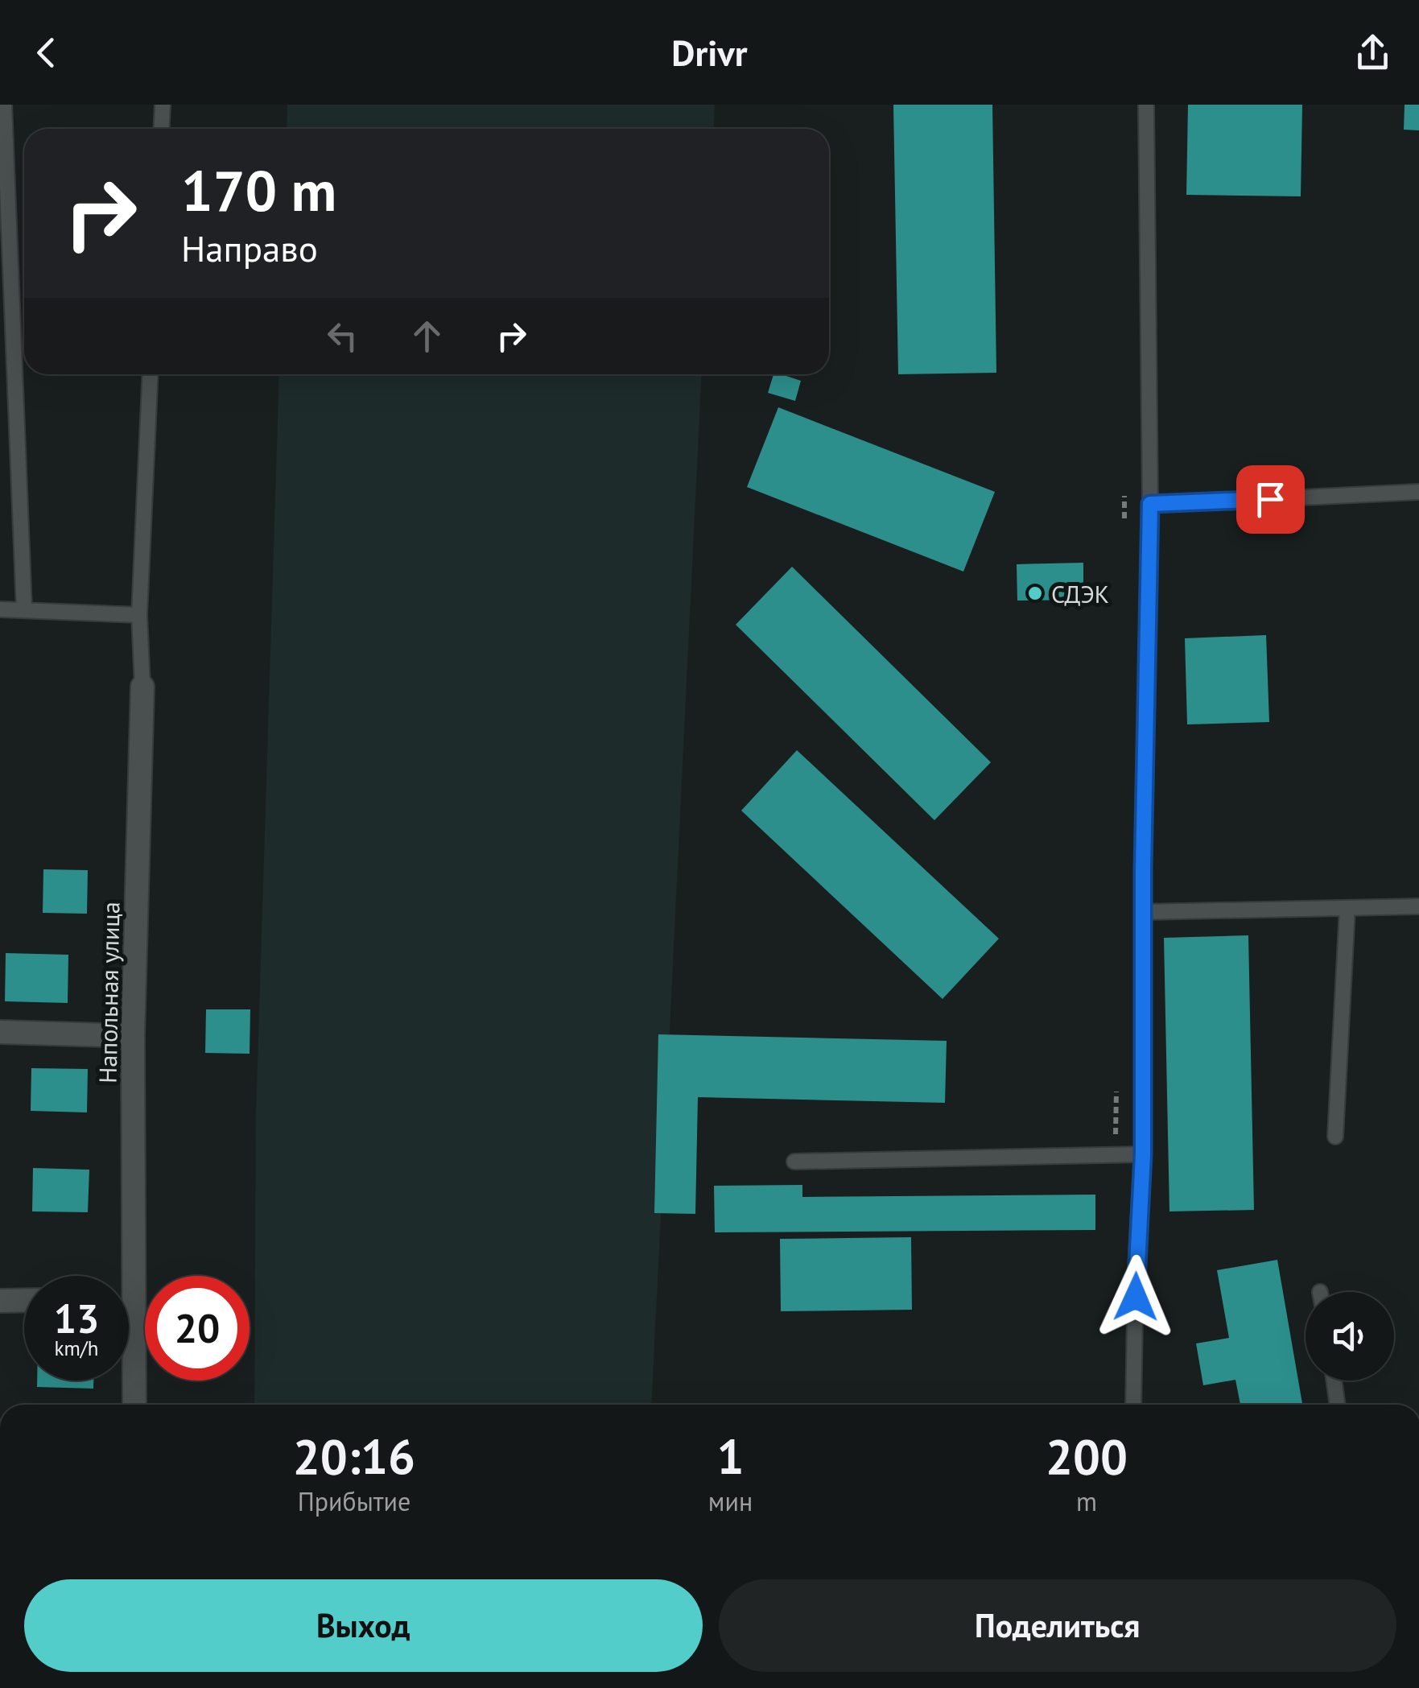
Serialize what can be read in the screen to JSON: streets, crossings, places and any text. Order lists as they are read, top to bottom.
{
  "streets": {
    "street": ["Напольная улица"]
  },
  "places": ["СДЭК"],
  "page": {
    "header": "Drivr",
    "turn": ["170 m", "Направо"],
    "speed": "13 km/h",
    "limit": "20",
    "eta": [
      "20:16",
      "Прибытие",
      "1",
      "мин",
      "200",
      "m"
    ],
    "buttons": ["Выход", "Поделиться"]
  }
}
